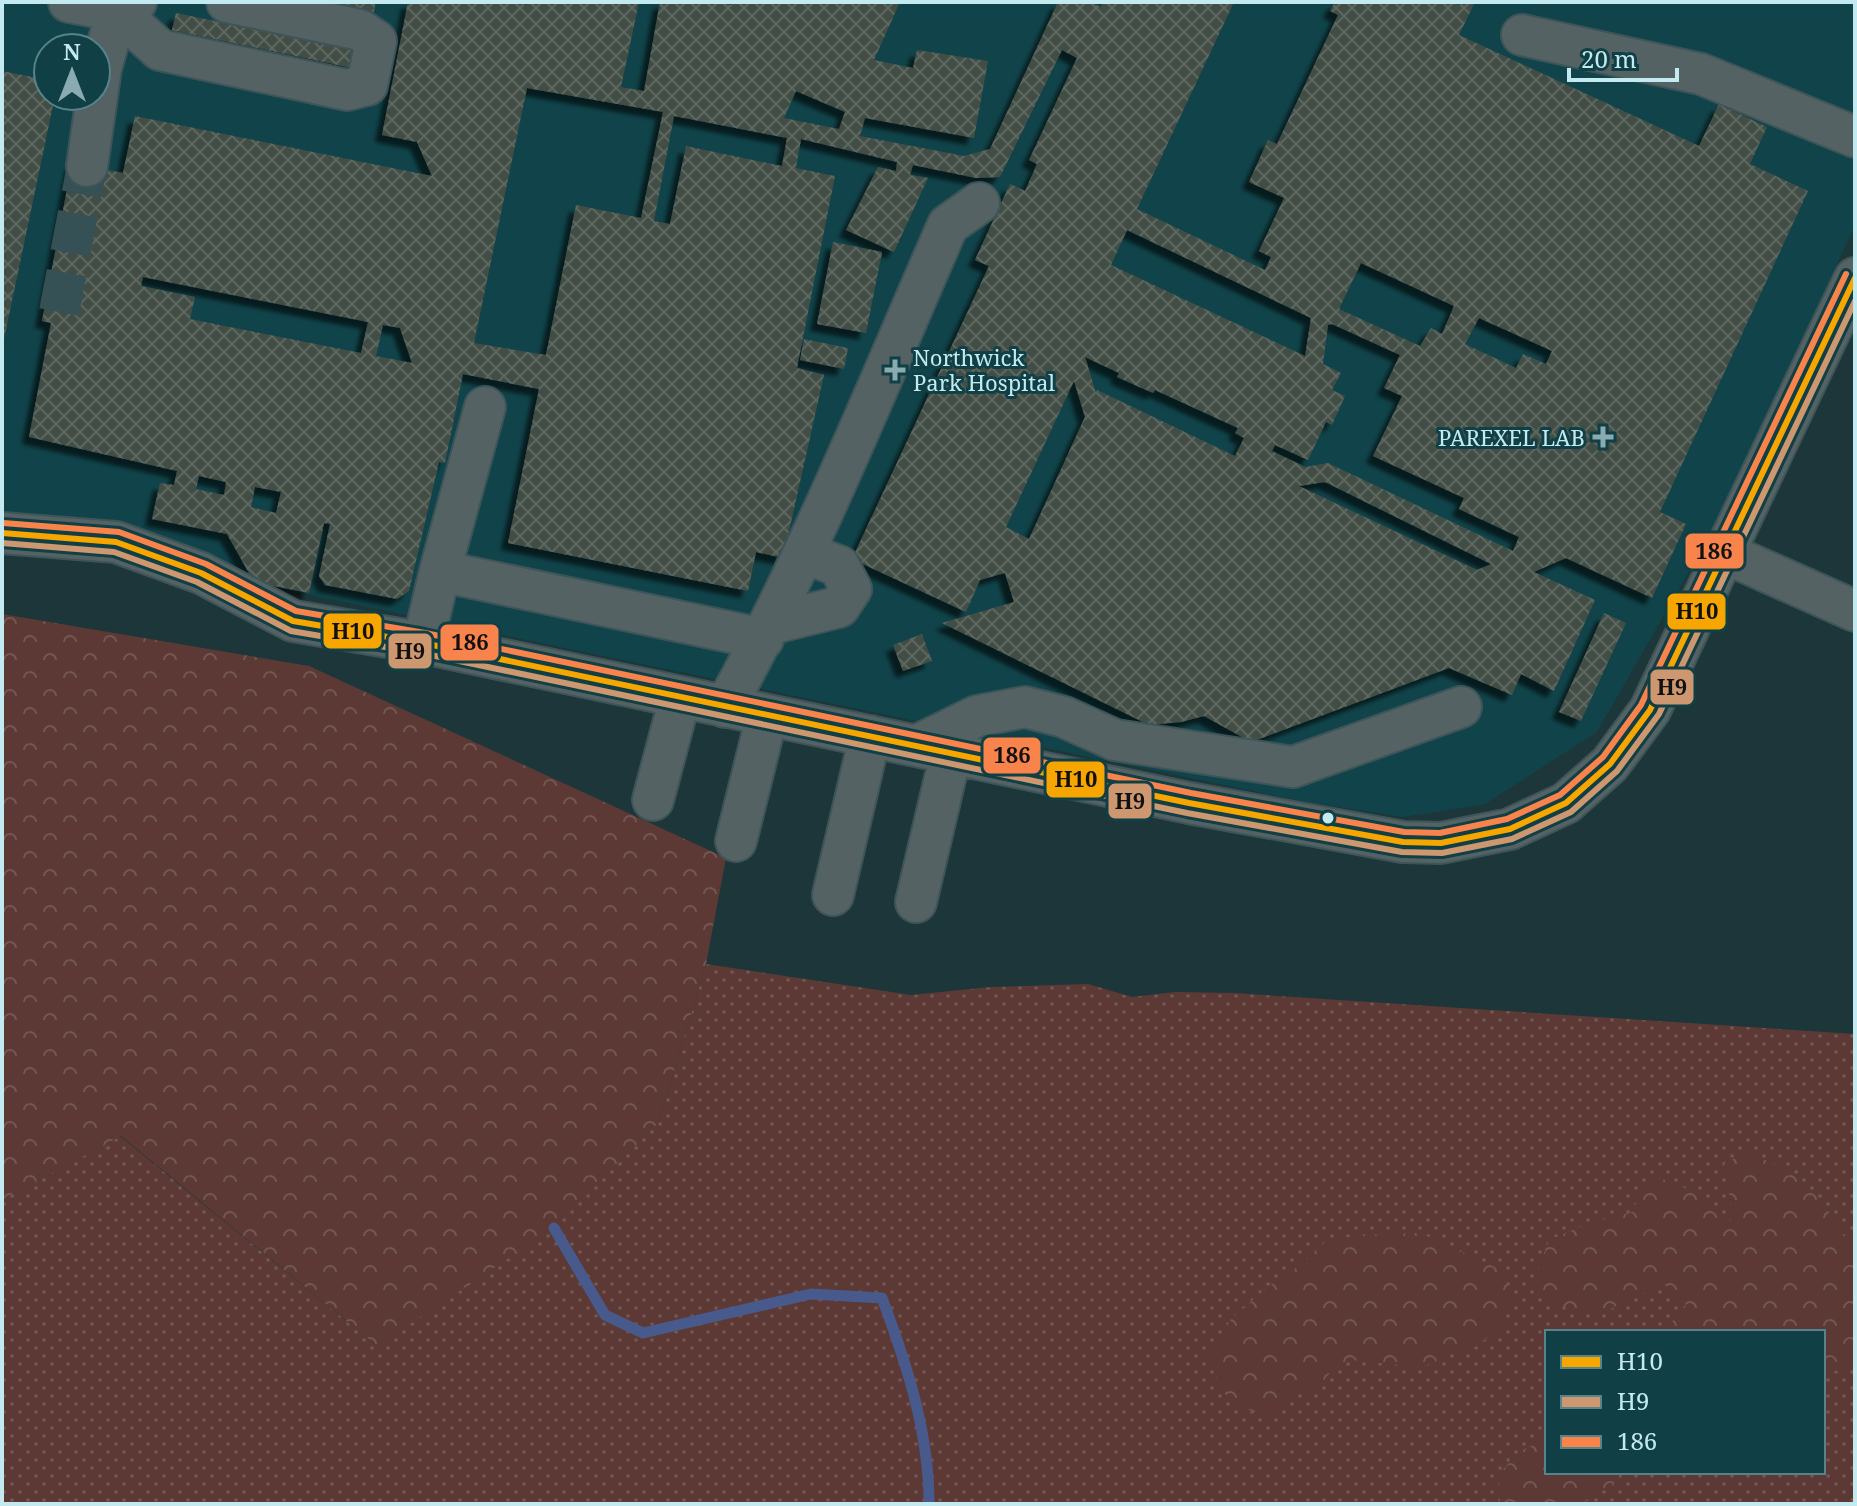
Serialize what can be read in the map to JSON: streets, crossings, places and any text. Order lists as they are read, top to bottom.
{
  "places": {
    "health": ["Northwick Park Hospital", "PAREXEL LAB"]
  },
  "lines": ["transit line 186", "transit line H10", "transit line H9"],
  "legend": ["H10", "H9", "186"],
  "scale_bar": "20 m",
  "north": "top"
}
